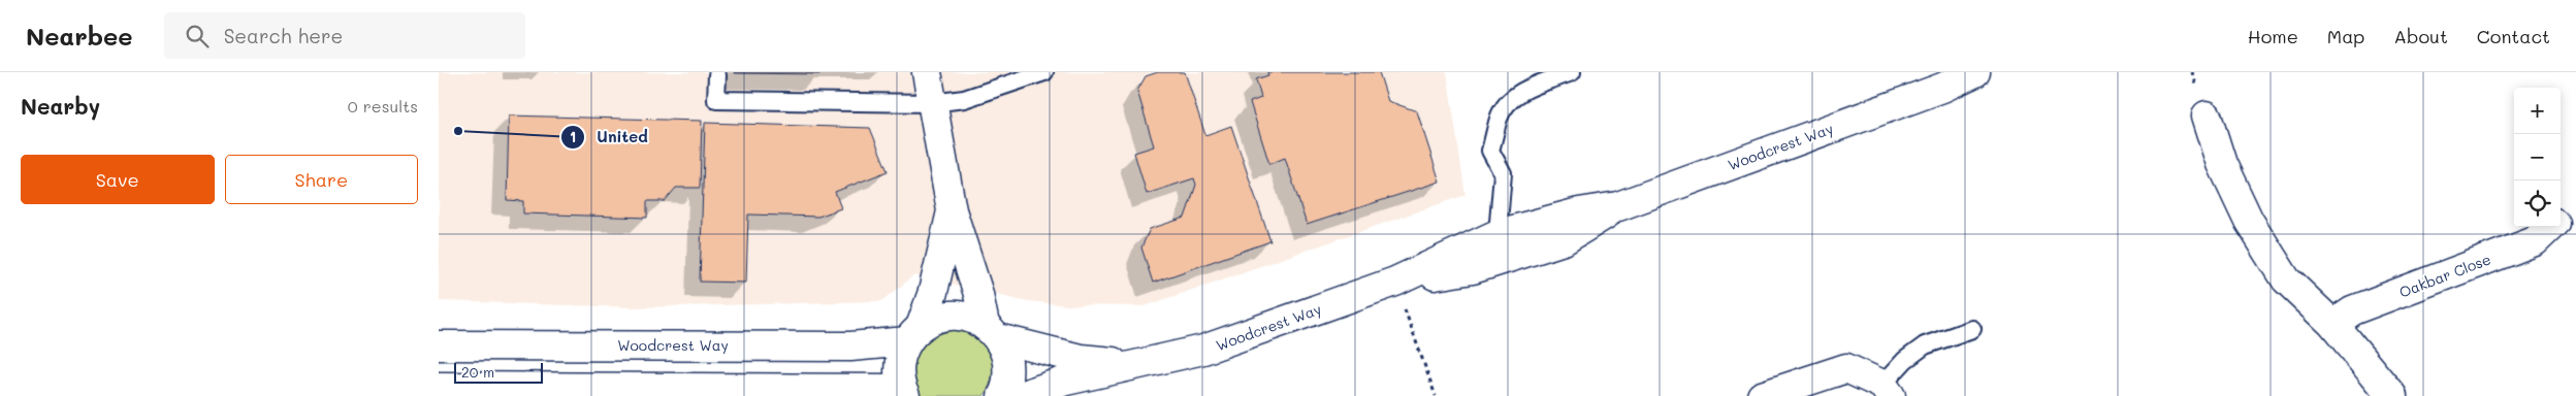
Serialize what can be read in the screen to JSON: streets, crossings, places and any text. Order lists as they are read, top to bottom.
{
  "streets": {
    "street": ["Woodcrest Way", "Oakbar Close"]
  },
  "places": ["United"],
  "scale_bar": "20 m",
  "page": {
    "header": "Nearbee",
    "search": "Search here",
    "nav": [
      "Home",
      "Map",
      "About",
      "Contact"
    ],
    "heading": ["Nearby", "0 results"],
    "map_buttons": ["+", "−"],
    "buttons": ["Save", "Share"],
    "scale": "20 m"
  }
}
